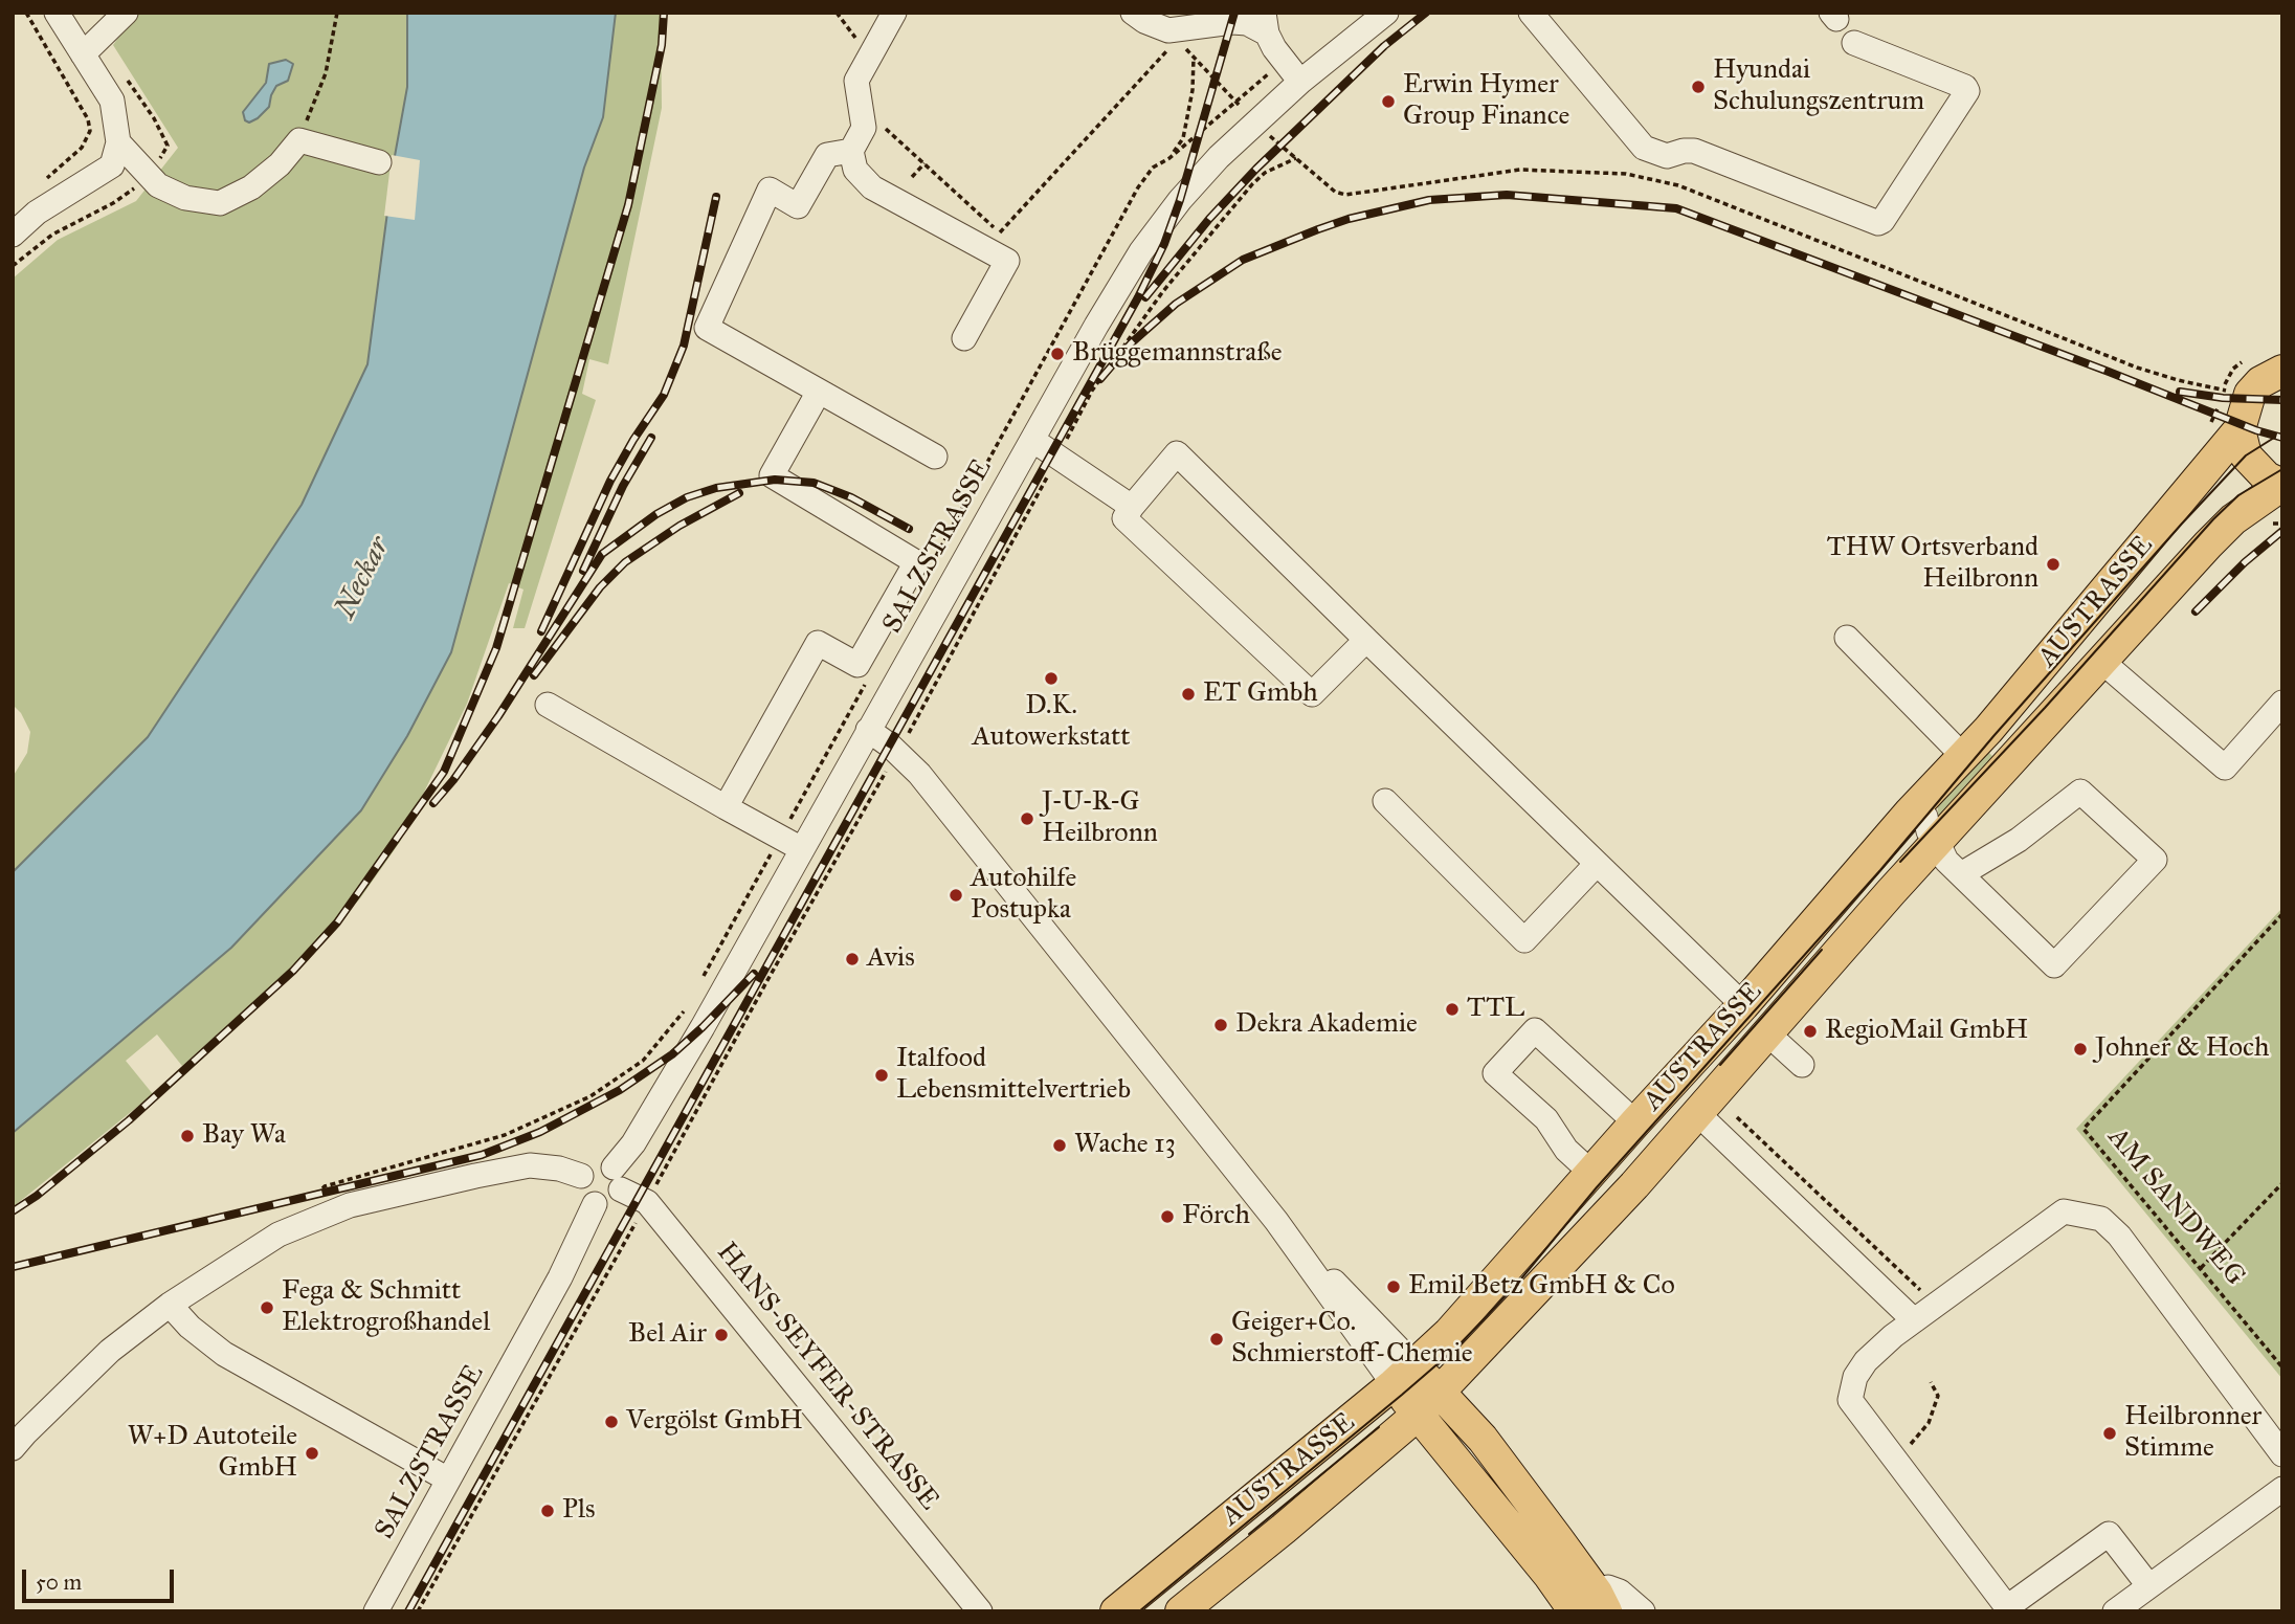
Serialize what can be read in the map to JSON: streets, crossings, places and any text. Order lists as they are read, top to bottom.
{
  "streets": {
    "main road": ["AUSTRASSE"],
    "street": ["SALZSTRASSE", "HANS-SEYFER-STRASSE"],
    "path": ["AM SANDWEG"]
  },
  "crossings": [
    ["SALZSTRASSE", "HANS-SEYFER-STRASSE"]
  ],
  "water": ["Neckar"],
  "places": [
    "Hyundai Schulungszentrum",
    "Erwin Hymer Group Finance",
    "Brüggemannstraße",
    "THW Ortsverband Heilbronn",
    "D.K. Autowerkstatt",
    "ET Gmbh",
    "J⁃U⁃R⁃G Heilbronn",
    "Autohilfe Postupka",
    "Avis",
    "TTL",
    "Dekra Akademie",
    "RegioMail GmbH",
    "Johner & Hoch",
    "Italfood Lebensmittelvertrieb",
    "Bay Wa",
    "Wache 13",
    "Förch",
    "Emil Betz GmbH & Co",
    "Fega & Schmitt Elektrogroßhandel",
    "Bel Air",
    "Geiger+Co. Schmierstoff-Chemie",
    "Vergölst GmbH",
    "Heilbronner Stimme",
    "W+D Autoteile GmbH",
    "Pls"
  ],
  "scale_bar": "50 m"
}
